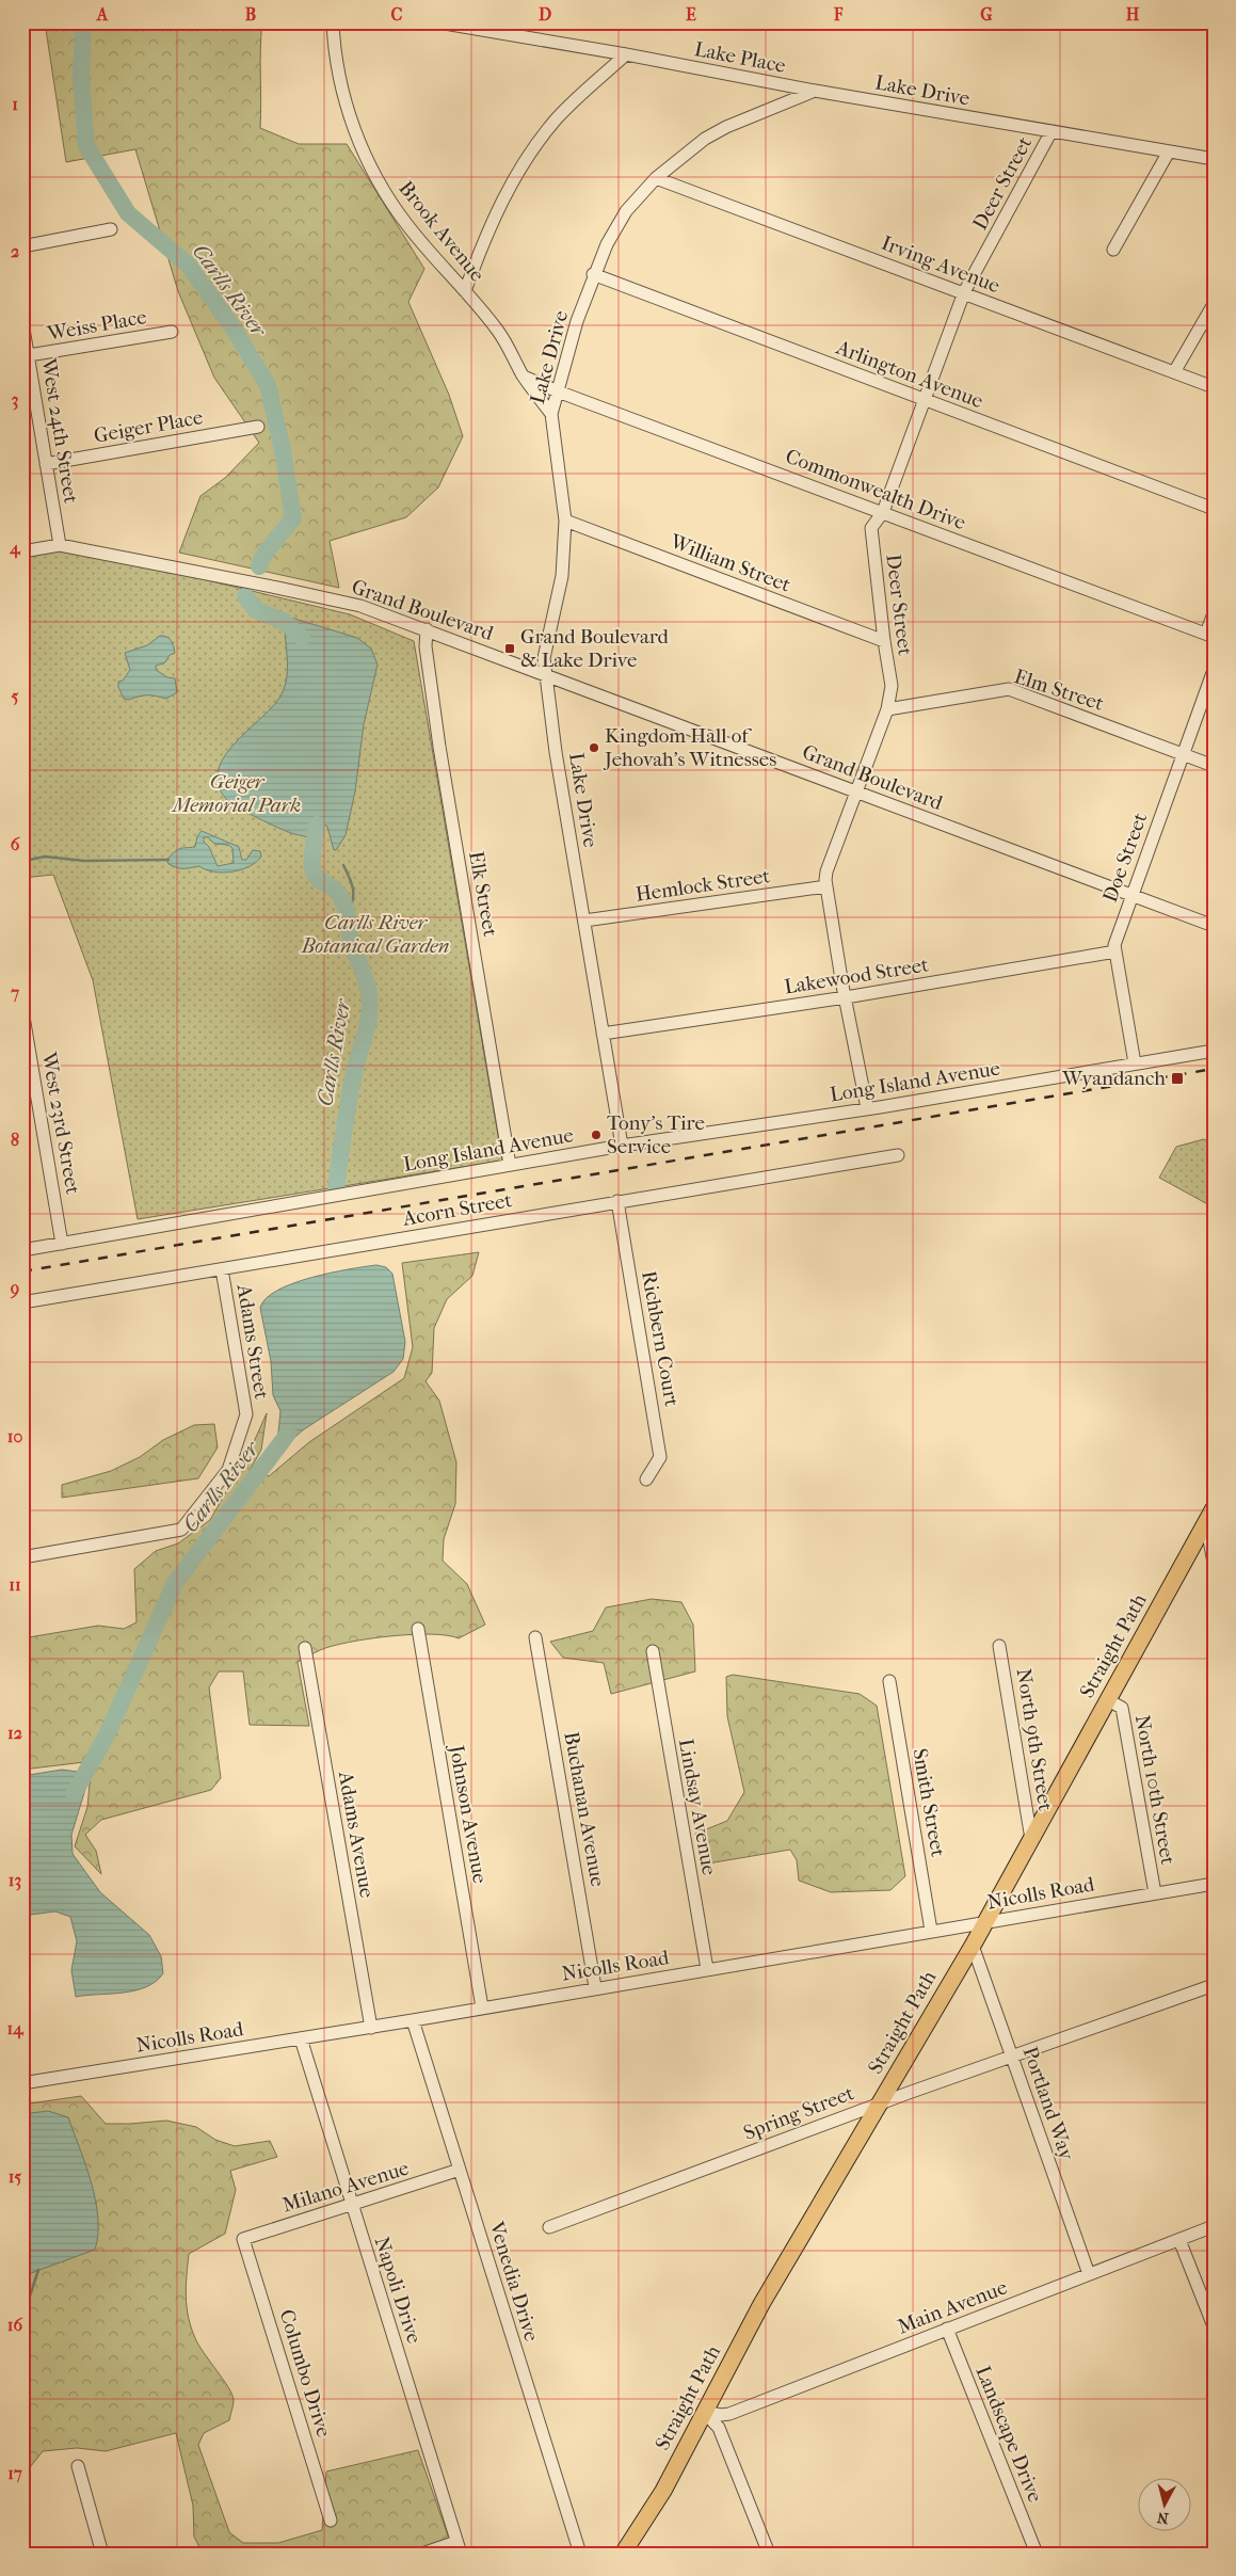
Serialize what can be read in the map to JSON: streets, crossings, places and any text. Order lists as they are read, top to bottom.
{
  "streets": {
    "main road": ["Straight Path"],
    "street": [
      "Lake Place",
      "Lake Drive",
      "Deer Street",
      "Brook Avenue",
      "Irving Avenue",
      "Weiss Place",
      "Arlington Avenue",
      "Geiger Place",
      "West 24th Street",
      "Commonwealth Drive",
      "William Street",
      "Grand Boulevard",
      "Elm Street",
      "Doe Street",
      "Hemlock Street",
      "Elk Street",
      "Lakewood Street",
      "Long Island Avenue",
      "West 23rd Street",
      "Acorn Street",
      "Richbern Court",
      "Adams Street",
      "North 9th Street",
      "North 10th Street",
      "Smith Street",
      "Lindsay Avenue",
      "Buchanan Avenue",
      "Johnson Avenue",
      "Adams Avenue",
      "Nicolls Road",
      "Portland Way",
      "Spring Street",
      "Milano Avenue",
      "Venedia Drive",
      "Napoli Drive",
      "Main Avenue",
      "Columbo Drive",
      "Landscape Drive"
    ]
  },
  "crossings": [
    ["Lake Place", "Lake Drive"],
    ["Lake Drive", "Deer Street"],
    ["Lake Drive", "Brook Avenue"],
    ["Lake Drive", "Irving Avenue"],
    ["Lake Drive", "Arlington Avenue"],
    ["Lake Drive", "Commonwealth Drive"],
    ["Lake Drive", "William Street"],
    ["Lake Drive", "Grand Boulevard"],
    ["Lake Drive", "Hemlock Street"],
    ["Lake Drive", "Lakewood Street"],
    ["Lake Drive", "Long Island Avenue"],
    ["Deer Street", "Irving Avenue"],
    ["Deer Street", "Arlington Avenue"],
    ["Deer Street", "Commonwealth Drive"],
    ["Deer Street", "William Street"],
    ["Deer Street", "Grand Boulevard"],
    ["Deer Street", "Elm Street"],
    ["Deer Street", "Hemlock Street"],
    ["Deer Street", "Lakewood Street"],
    ["Deer Street", "Long Island Avenue"],
    ["Brook Avenue", "Commonwealth Drive"],
    ["Weiss Place", "West 24th Street"],
    ["Geiger Place", "West 24th Street"],
    ["West 24th Street", "Grand Boulevard"],
    ["Grand Boulevard", "Doe Street"],
    ["Grand Boulevard", "Elk Street"],
    ["Elm Street", "Doe Street"],
    ["Doe Street", "Lakewood Street"],
    ["Doe Street", "Long Island Avenue"],
    ["Elk Street", "Long Island Avenue"],
    ["Long Island Avenue", "West 23rd Street"],
    ["Acorn Street", "Richbern Court"],
    ["Acorn Street", "Adams Street"],
    ["Straight Path", "North 9th Street"],
    ["Straight Path", "North 10th Street"],
    ["Straight Path", "Nicolls Road"],
    ["Straight Path", "Portland Way"],
    ["Straight Path", "Spring Street"],
    ["Straight Path", "Main Avenue"],
    ["North 10th Street", "Nicolls Road"],
    ["Smith Street", "Nicolls Road"],
    ["Lindsay Avenue", "Nicolls Road"],
    ["Buchanan Avenue", "Nicolls Road"],
    ["Johnson Avenue", "Nicolls Road"],
    ["Adams Avenue", "Nicolls Road"],
    ["Nicolls Road", "Venedia Drive"],
    ["Nicolls Road", "Napoli Drive"],
    ["Portland Way", "Spring Street"],
    ["Portland Way", "Main Avenue"],
    ["Milano Avenue", "Venedia Drive"],
    ["Milano Avenue", "Napoli Drive"],
    ["Milano Avenue", "Columbo Drive"],
    ["Main Avenue", "Landscape Drive"]
  ],
  "water": ["Carlls River"],
  "parks": ["Geiger Memorial Park", "Carlls River Botanical Garden"],
  "places": {
    "transit": ["Grand Boulevard & Lake Drive", "Wyandanch"],
    "other": ["Kingdom Hall of Jehovah’s Witnesses", "Tony’s Tire Service"]
  },
  "north": "bottom",
  "grid": {
    "columns": [
      "A",
      "B",
      "C",
      "D",
      "E",
      "F",
      "G",
      "H"
    ],
    "rows": [
      "1",
      "2",
      "3",
      "4",
      "5",
      "6",
      "7",
      "8",
      "9",
      "10",
      "11",
      "12",
      "13",
      "14",
      "15",
      "16",
      "17"
    ]
  }
}
